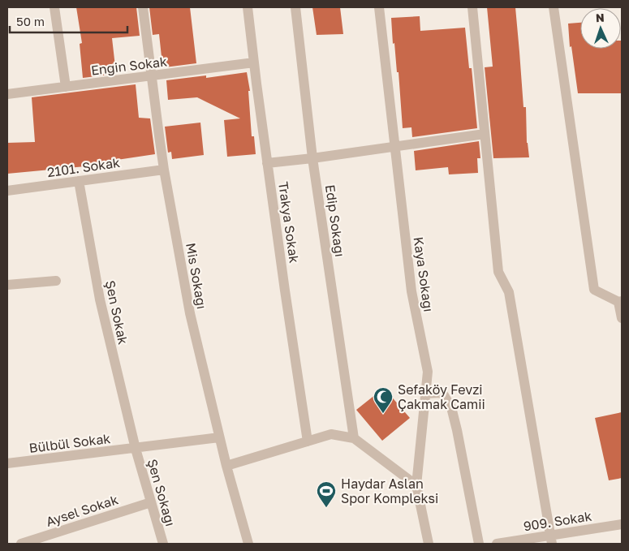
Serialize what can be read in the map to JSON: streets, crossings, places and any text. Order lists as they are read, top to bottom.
{
  "streets": {
    "street": [
      "Engin Sokak",
      "2101. Sokak",
      "Edip Sokağı",
      "Trakya Sokak",
      "Kaya Sokağı",
      "Mis Sokağı",
      "Şen Sokak",
      "Bülbül Sokak",
      "Şen Sokağı",
      "Aysel Sokak",
      "909. Sokak"
    ]
  },
  "crossings": [
    ["Engin Sokak", "Trakya Sokak"],
    ["Engin Sokak", "Mis Sokağı"],
    ["2101. Sokak", "Mis Sokağı"],
    ["2101. Sokak", "Şen Sokak"],
    ["Mis Sokağı", "Bülbül Sokak"],
    ["Şen Sokak", "Bülbül Sokak"],
    ["Şen Sokak", "Şen Sokağı"],
    ["Bülbül Sokak", "Şen Sokağı"],
    ["Şen Sokağı", "Aysel Sokak"]
  ],
  "places": {
    "mosque": ["Sefaköy Fevzi Çakmak Camii"],
    "sports": ["Haydar Aslan Spor Kompleksi"]
  },
  "scale_bar": "50 m",
  "north": "top"
}
